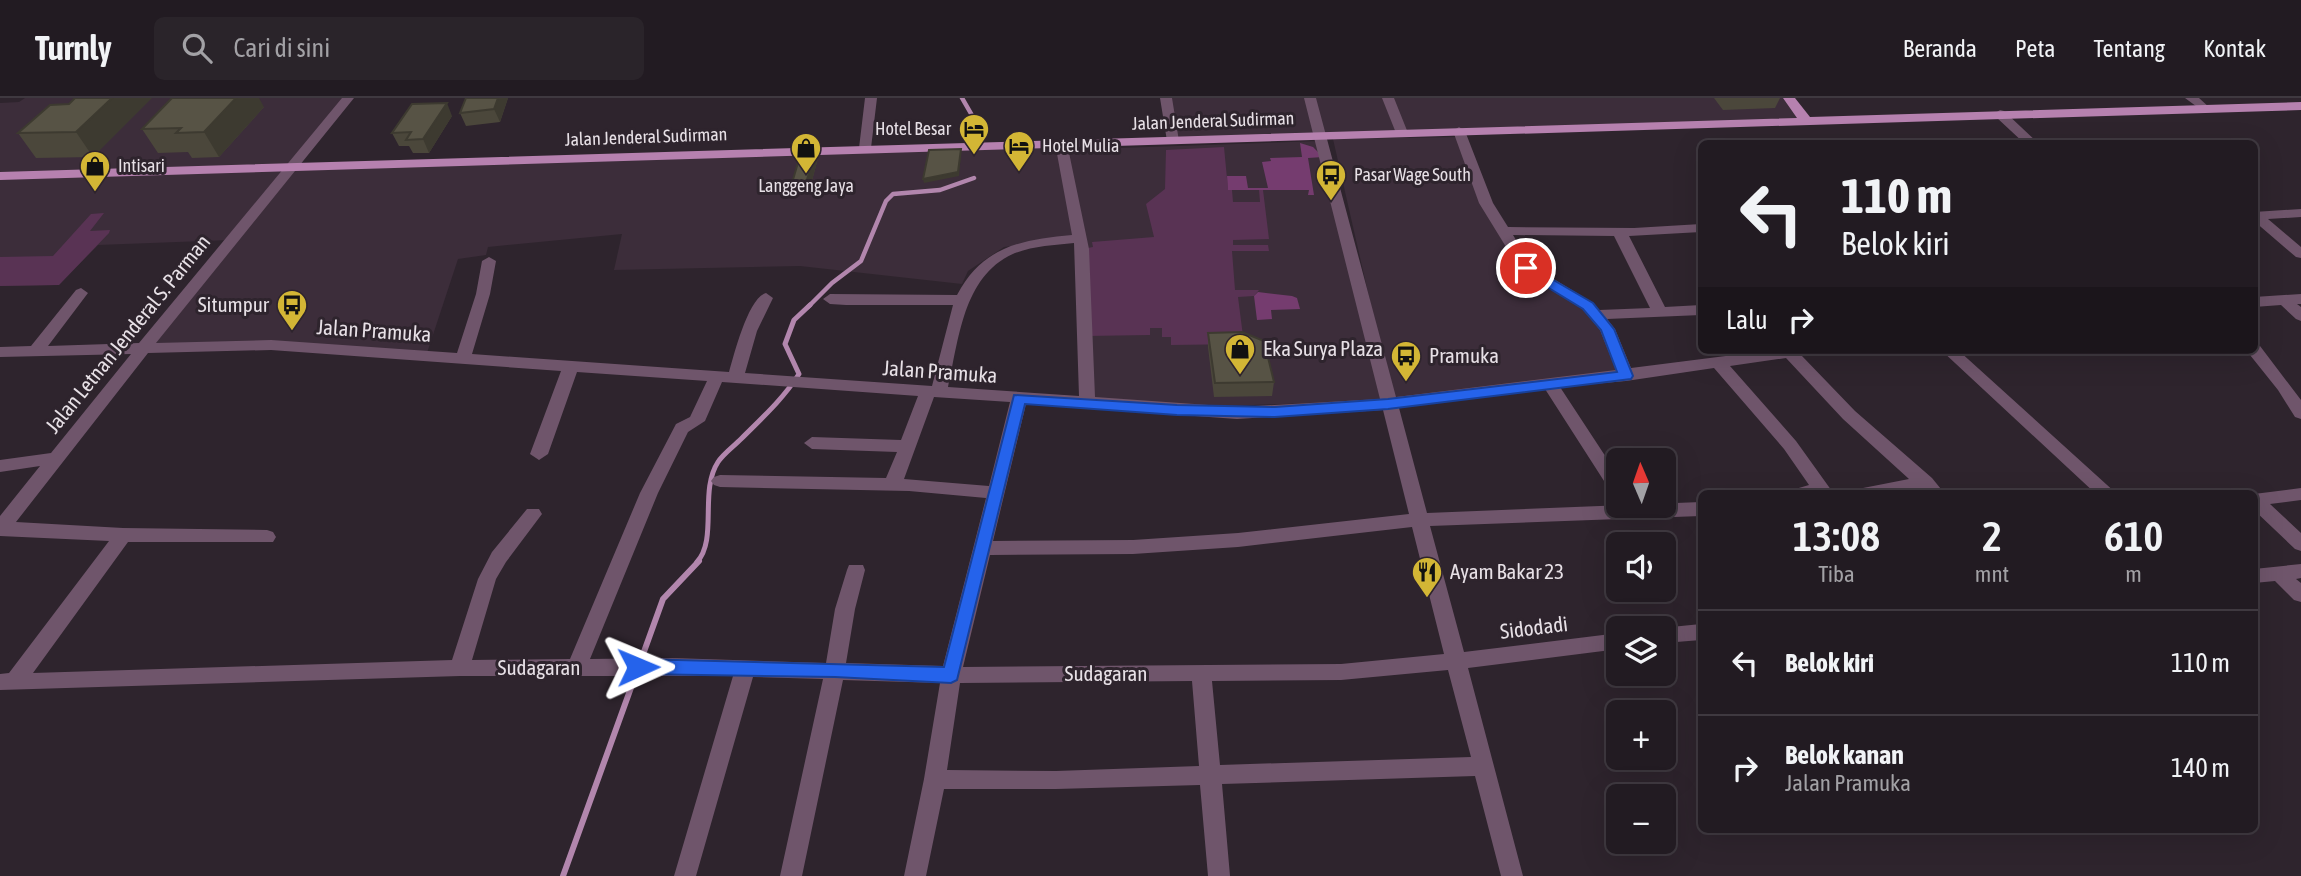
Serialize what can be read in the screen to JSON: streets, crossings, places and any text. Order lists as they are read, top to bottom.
{
  "streets": {
    "main road": ["Jalan Jenderal Sudirman"],
    "street": [
      "Jalan Pramuka",
      "Jalan Letnan Jenderal S. Parman",
      "Sidodadi",
      "Sudagaran"
    ]
  },
  "crossings": [
    ["Jalan Jenderal Sudirman", "Jalan Letnan Jenderal S. Parman"],
    ["Jalan Pramuka", "Jalan Letnan Jenderal S. Parman"],
    ["Sidodadi", "Sudagaran"]
  ],
  "places": {
    "hotel": ["Hotel Besar", "Hotel Mulia"],
    "shop": ["Langgeng Jaya", "Intisari", "Eka Surya Plaza"],
    "bus stop": ["Pasar Wage South", "Situmpur", "Pramuka"],
    "restaurant": ["Ayam Bakar 23"]
  },
  "north": "top",
  "page": {
    "header": "Turnly",
    "search": "Cari di sini",
    "nav": [
      "Beranda",
      "Peta",
      "Tentang",
      "Kontak"
    ],
    "turn": ["110 m", "Belok kiri"],
    "then": "Lalu",
    "map_buttons": ["+", "−"],
    "eta": [
      "13:08",
      "Tiba",
      "2",
      "mnt",
      "610",
      "m"
    ],
    "list": [
      {
        "name": "Belok kiri",
        "value": "110 m"
      },
      {
        "name": "Belok kanan",
        "note": "Jalan Pramuka",
        "value": "140 m"
      }
    ]
  }
}
